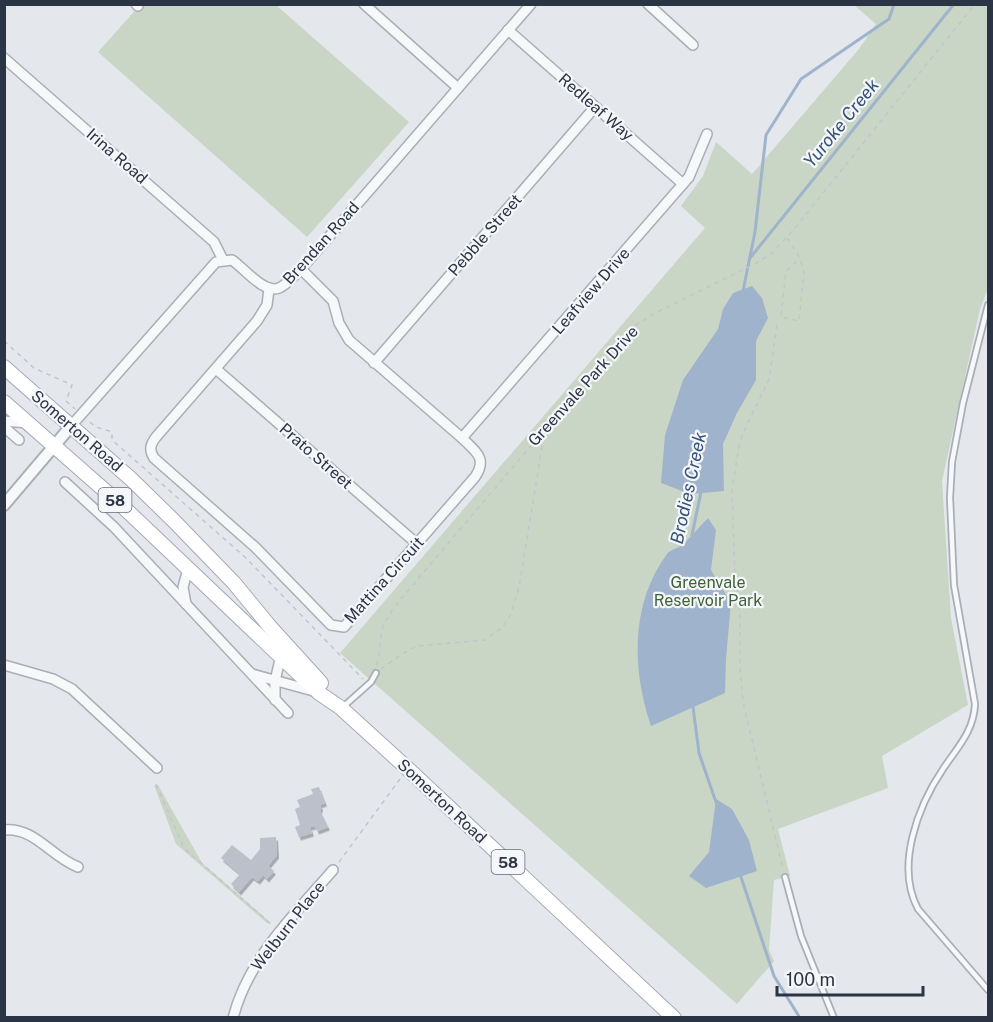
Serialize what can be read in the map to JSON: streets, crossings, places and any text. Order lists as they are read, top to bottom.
{
  "streets": {
    "main road": ["Somerton Road", "58"],
    "street": [
      "Redleaf Way",
      "Irina Road",
      "Pebble Street",
      "Brendan Road",
      "Leafview Drive",
      "Prato Street",
      "Mattina Circuit",
      "Welburn Place"
    ],
    "path": ["Greenvale Park Drive"]
  },
  "crossings": [
    ["Redleaf Way", "Pebble Street"],
    ["Redleaf Way", "Brendan Road"],
    ["Redleaf Way", "Leafview Drive"],
    ["Irina Road", "Brendan Road"],
    ["Pebble Street", "Mattina Circuit"],
    ["Brendan Road", "Mattina Circuit"],
    ["Leafview Drive", "Mattina Circuit"],
    ["Prato Street", "Mattina Circuit"]
  ],
  "water": ["Yuroke Creek", "Brodies Creek"],
  "parks": ["Greenvale Reservoir Park"],
  "scale_bar": "100 m"
}
